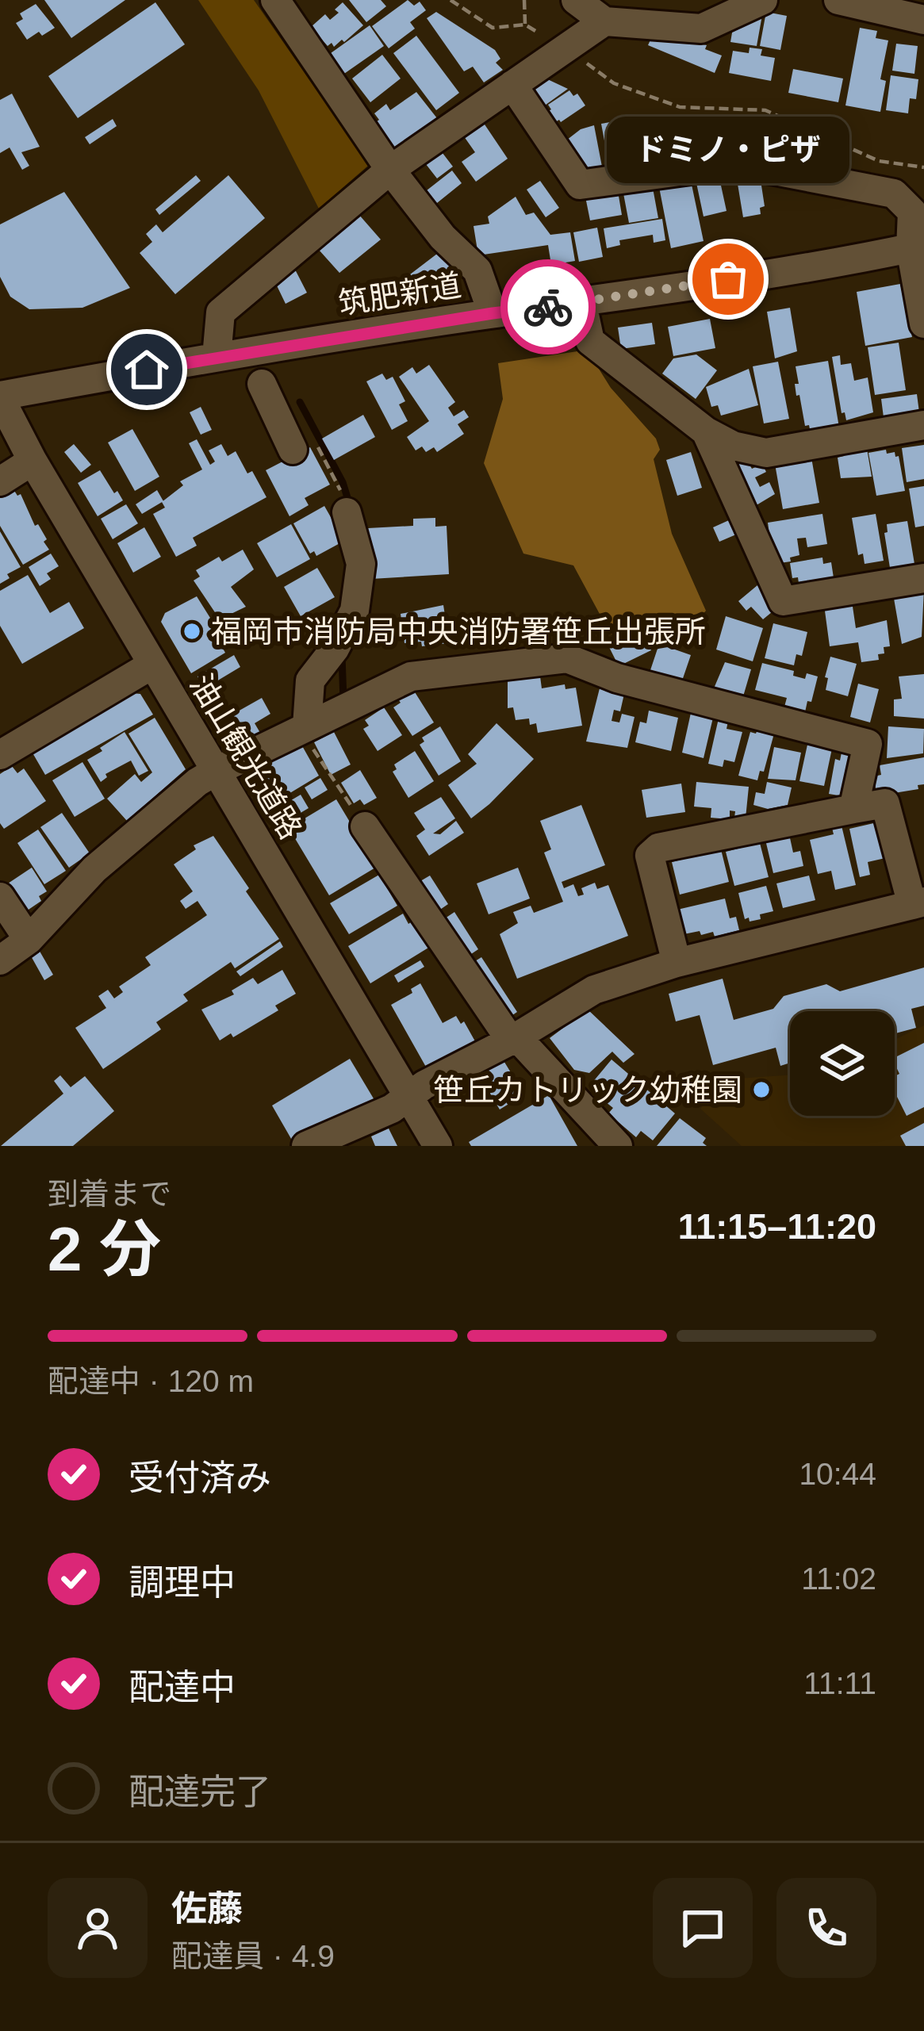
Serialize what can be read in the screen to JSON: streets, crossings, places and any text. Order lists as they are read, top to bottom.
{
  "streets": {
    "street": ["筑肥新道", "油山観光道路"]
  },
  "crossings": [
    ["筑肥新道", "油山観光道路"]
  ],
  "places": ["ドミノ・ピザ", "福岡市消防局中央消防署笹丘出張所", "笹丘カトリック幼稚園"],
  "page": {
    "bubble": "ドミノ・ピザ",
    "heading": ["2 分", "到着まで", "11:15–11:20"],
    "panel": ["佐藤", "配達員 · 4.9"],
    "bar": "配達中 · 120 m",
    "list": [
      ["受付済み", "10:44"],
      ["調理中", "11:02"],
      ["配達中", "11:11"],
      "配達完了"
    ]
  }
}
